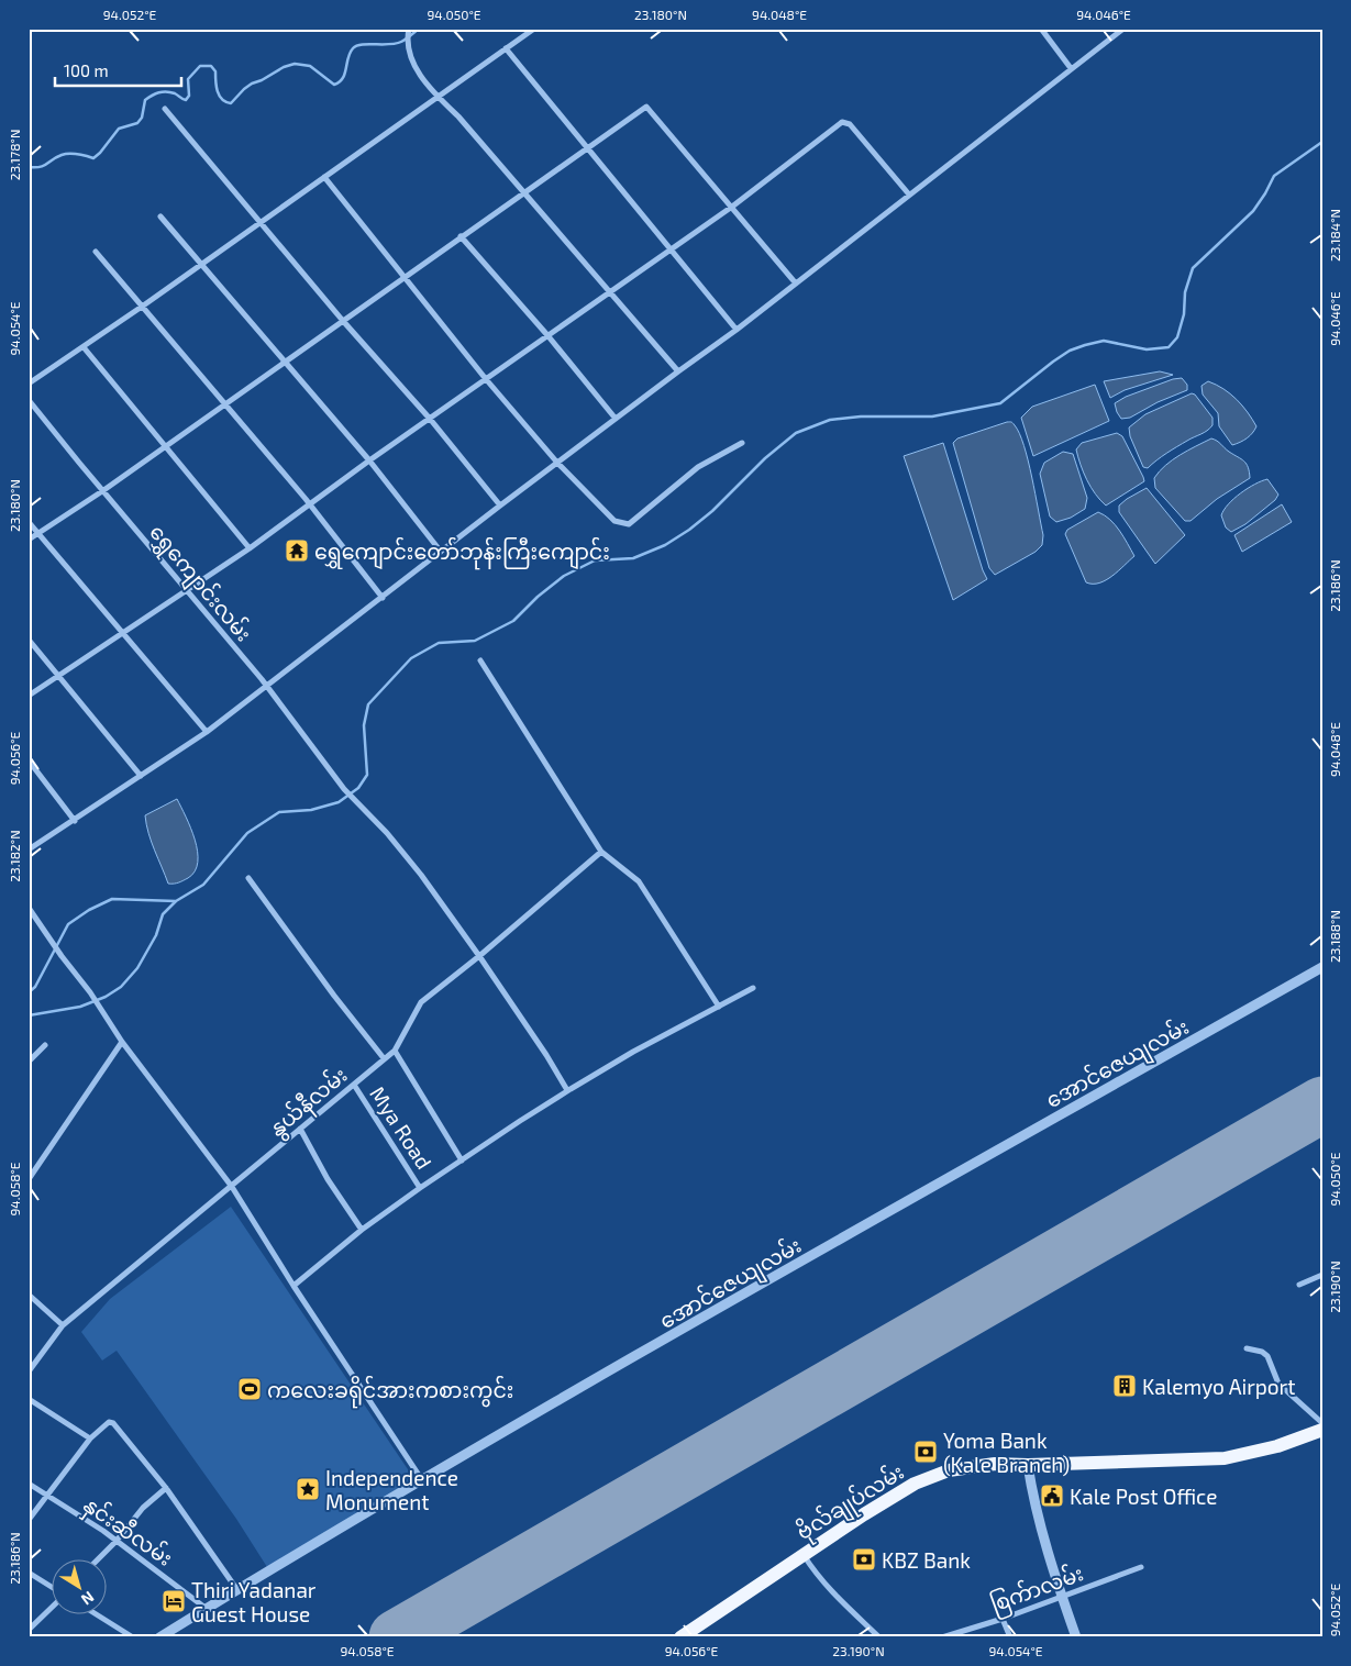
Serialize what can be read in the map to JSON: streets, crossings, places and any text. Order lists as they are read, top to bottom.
{
  "streets": {
    "highway": ["ဗိုလ်ချုပ်လမ်း"],
    "street": [
      "ရွှေကျောင်းလမ်း",
      "အောင်ဇေယျလမ်း",
      "နွယ်နီလမ်း",
      "Mya Road",
      "နှင်းဆီလမ်း",
      "စြက်ာလမ်း"
    ]
  },
  "crossings": [
    ["ရွှေကျောင်းလမ်း", "နွယ်နီလမ်း"],
    ["အောင်ဇေယျလမ်း", "နှင်းဆီလမ်း"],
    ["နွယ်နီလမ်း", "Mya Road"]
  ],
  "places": {
    "temple": ["ရွှေကျောင်းတော်ဘုန်းကြီးကျောင်း"],
    "building": ["Kalemyo Airport"],
    "sports": ["ကလေးခရိုင်အားကစားကွင်း"],
    "bank": ["Yoma Bank (Kale Branch)", "KBZ Bank"],
    "place": ["Independence Monument"],
    "public building": ["Kale Post Office"],
    "hotel": ["Thiri Yadanar Guest House"]
  },
  "scale_bar": "100 m",
  "north": "bottom right",
  "coordinates": [
    "94.052°E",
    "94.050°E",
    "23.180°N",
    "94.048°E",
    "94.046°E",
    "23.178°N",
    "23.184°N",
    "94.054°E",
    "23.186°N",
    "94.056°E",
    "23.182°N",
    "23.188°N",
    "94.058°E",
    "23.190°N"
  ]
}
